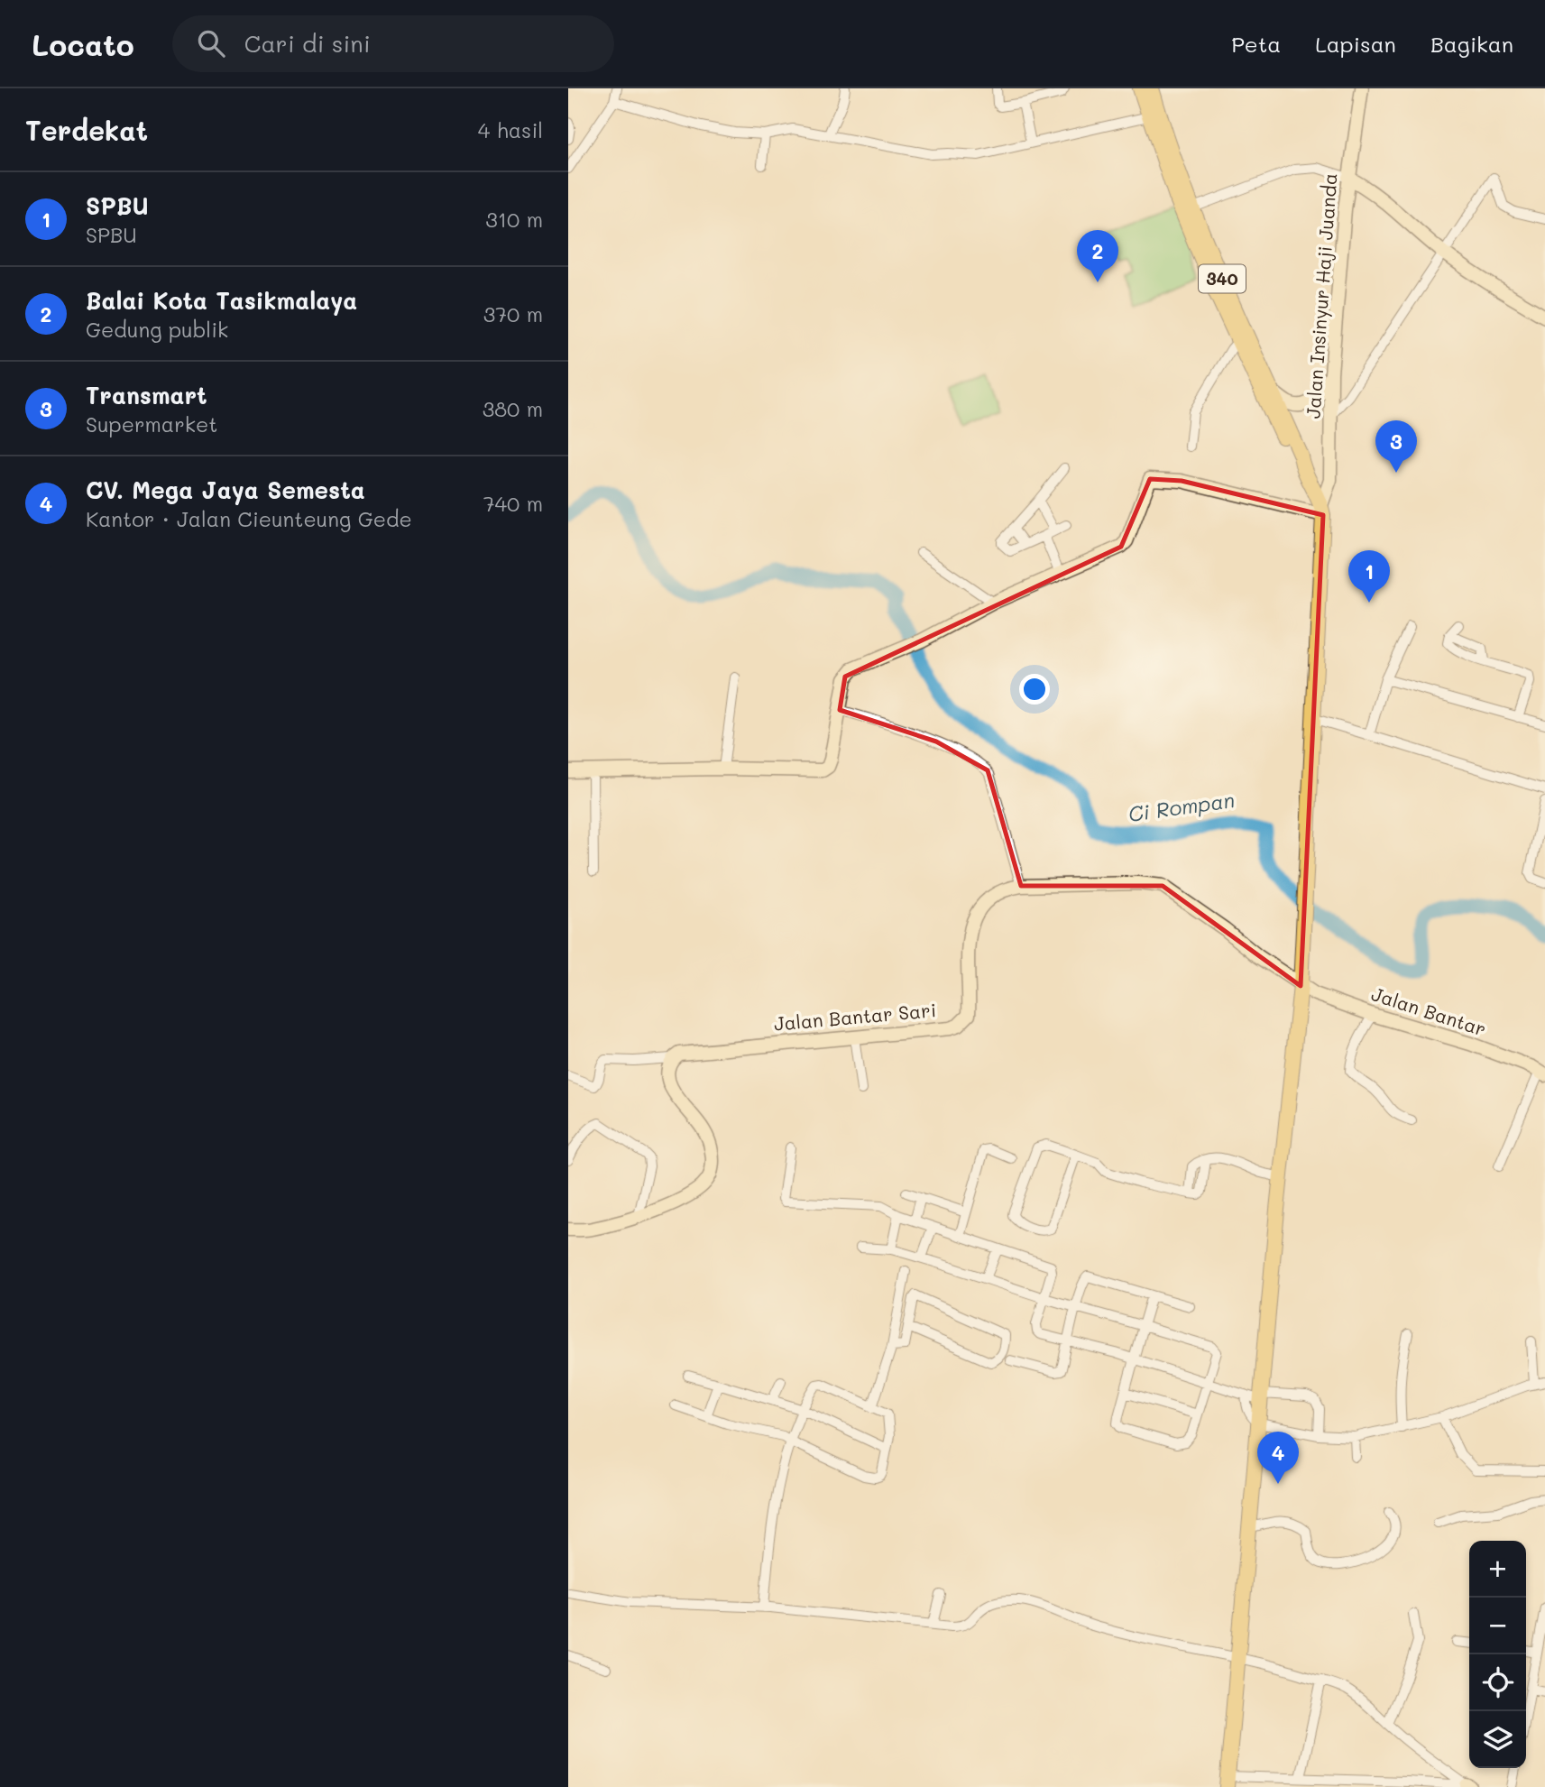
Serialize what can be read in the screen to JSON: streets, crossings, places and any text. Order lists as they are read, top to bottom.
{
  "streets": {
    "main road": ["340"],
    "street": ["Jalan Insinyur Haji Juanda", "Jalan Bantar", "Jalan Bantar Sari"]
  },
  "crossings": [
    ["Jalan Bantar", "Jalan Bantar Sari"]
  ],
  "water": ["Ci Rompan"],
  "page": {
    "header": "Locato",
    "search": "Cari di sini",
    "nav": ["Peta", "Lapisan", "Bagikan"],
    "heading": ["Terdekat", "4 hasil"],
    "list": [
      {
        "mark": "1",
        "name": "SPBU",
        "note": "SPBU",
        "value": "310 m"
      },
      {
        "mark": "2",
        "name": "Balai Kota Tasikmalaya",
        "note": "Gedung publik",
        "value": "370 m"
      },
      {
        "mark": "3",
        "name": "Transmart",
        "note": "Supermarket",
        "value": "380 m"
      },
      {
        "mark": "4",
        "name": "CV. Mega Jaya Semesta",
        "note": "Kantor · Jalan Cieunteung Gede",
        "value": "740 m"
      }
    ],
    "pins": [
      "2",
      "3",
      "1",
      "4"
    ],
    "map_buttons": ["+", "−"]
  }
}
